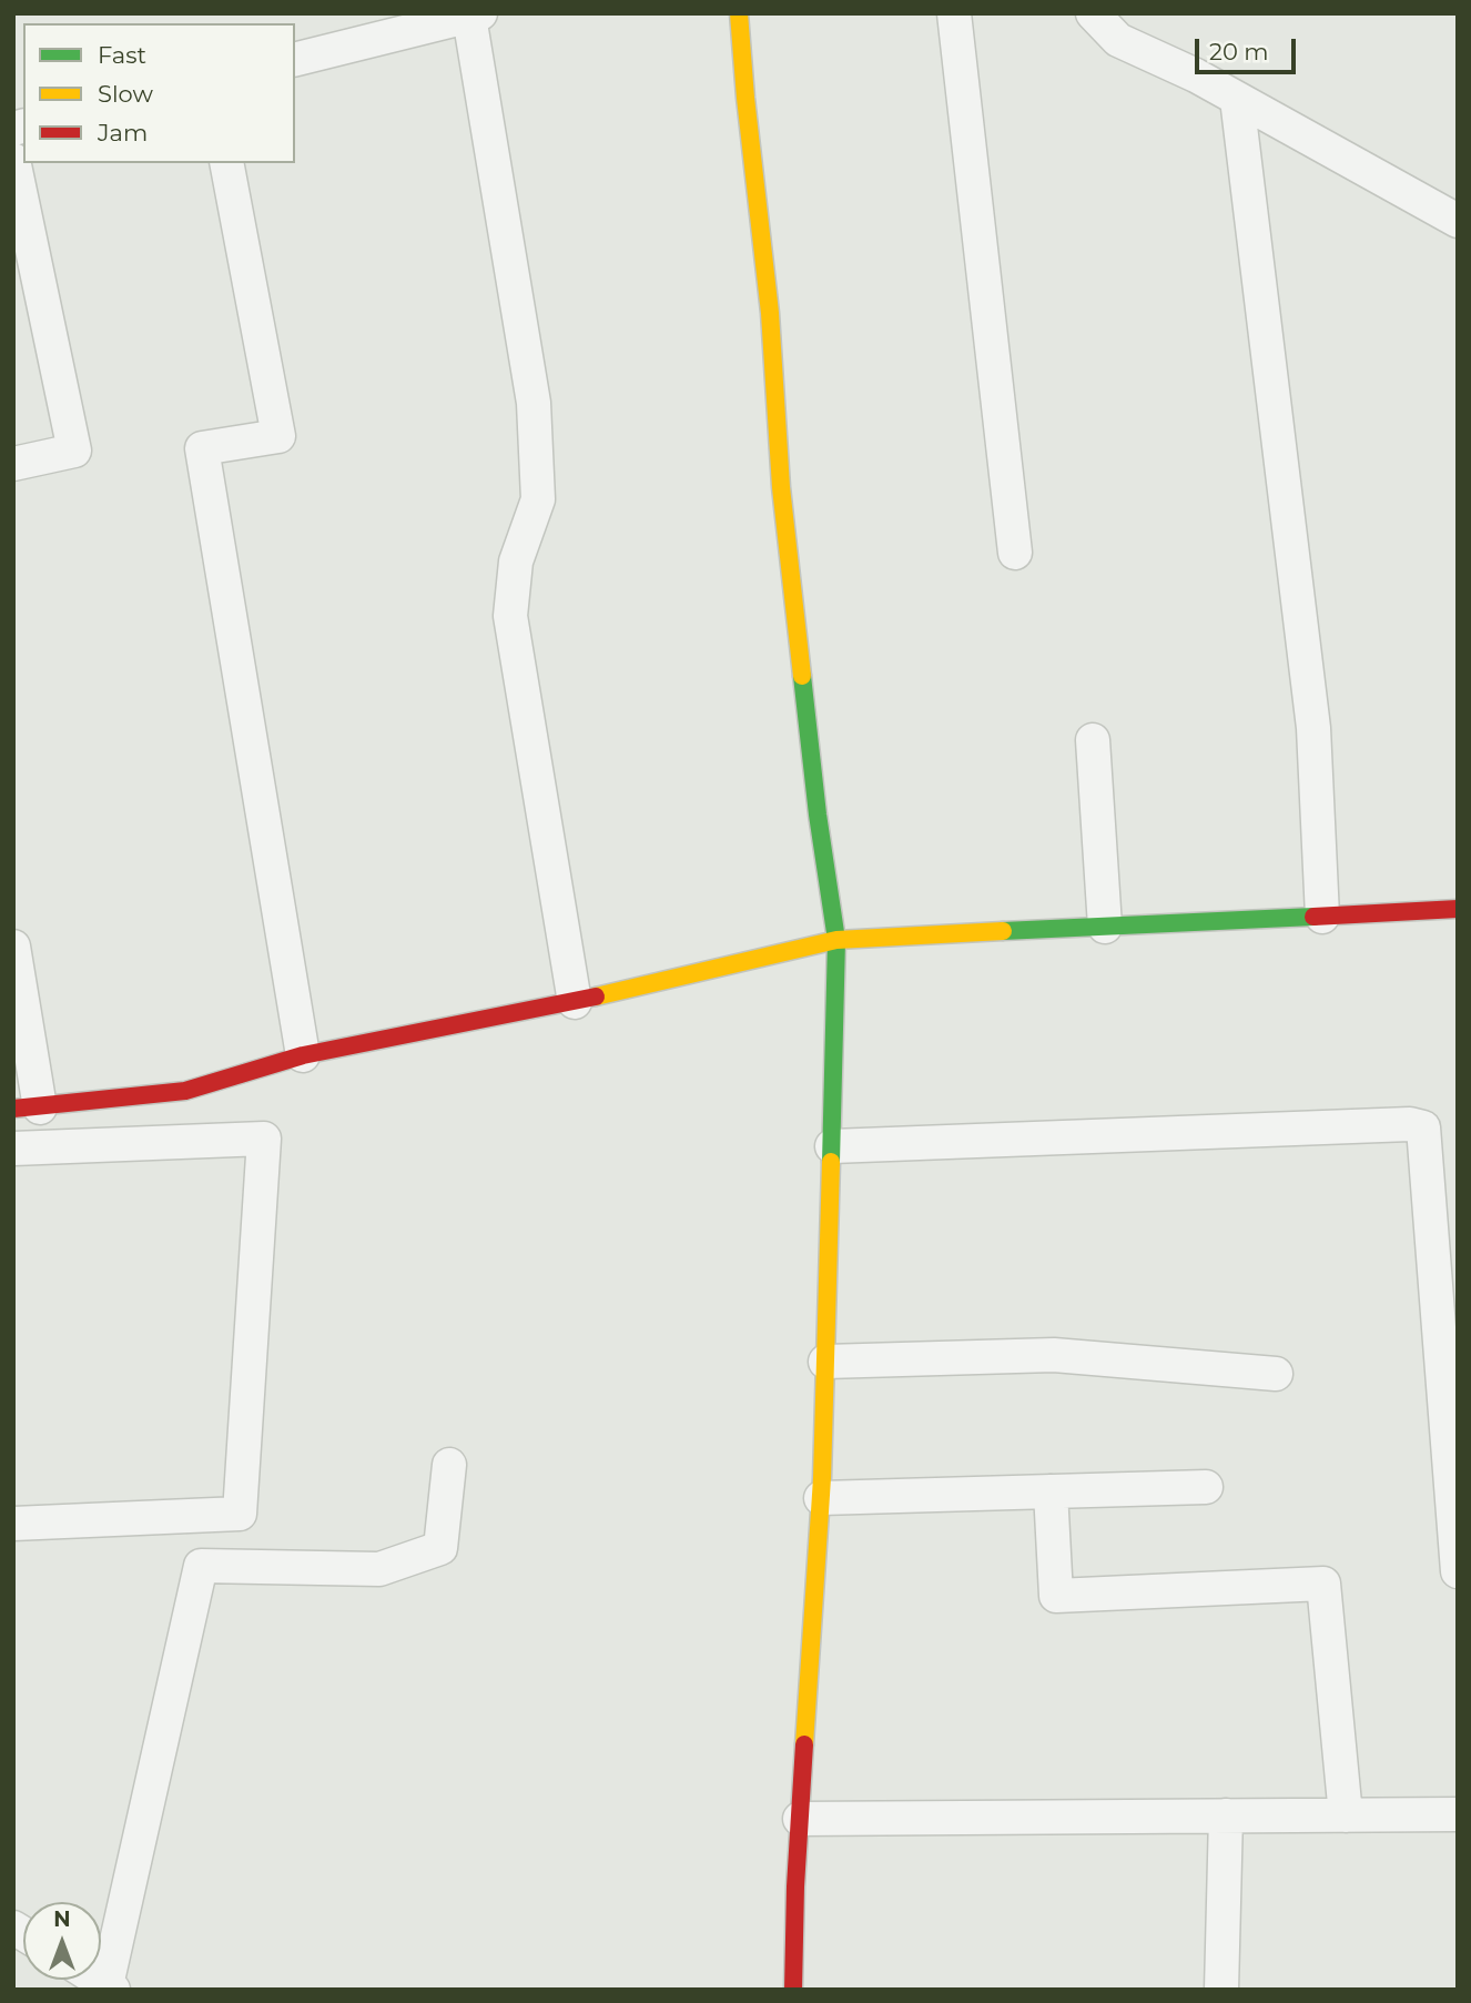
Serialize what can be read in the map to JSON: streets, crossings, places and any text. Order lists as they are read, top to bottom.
{
  "legend": ["Fast", "Slow", "Jam"],
  "scale_bar": "20 m",
  "north": "top"
}
